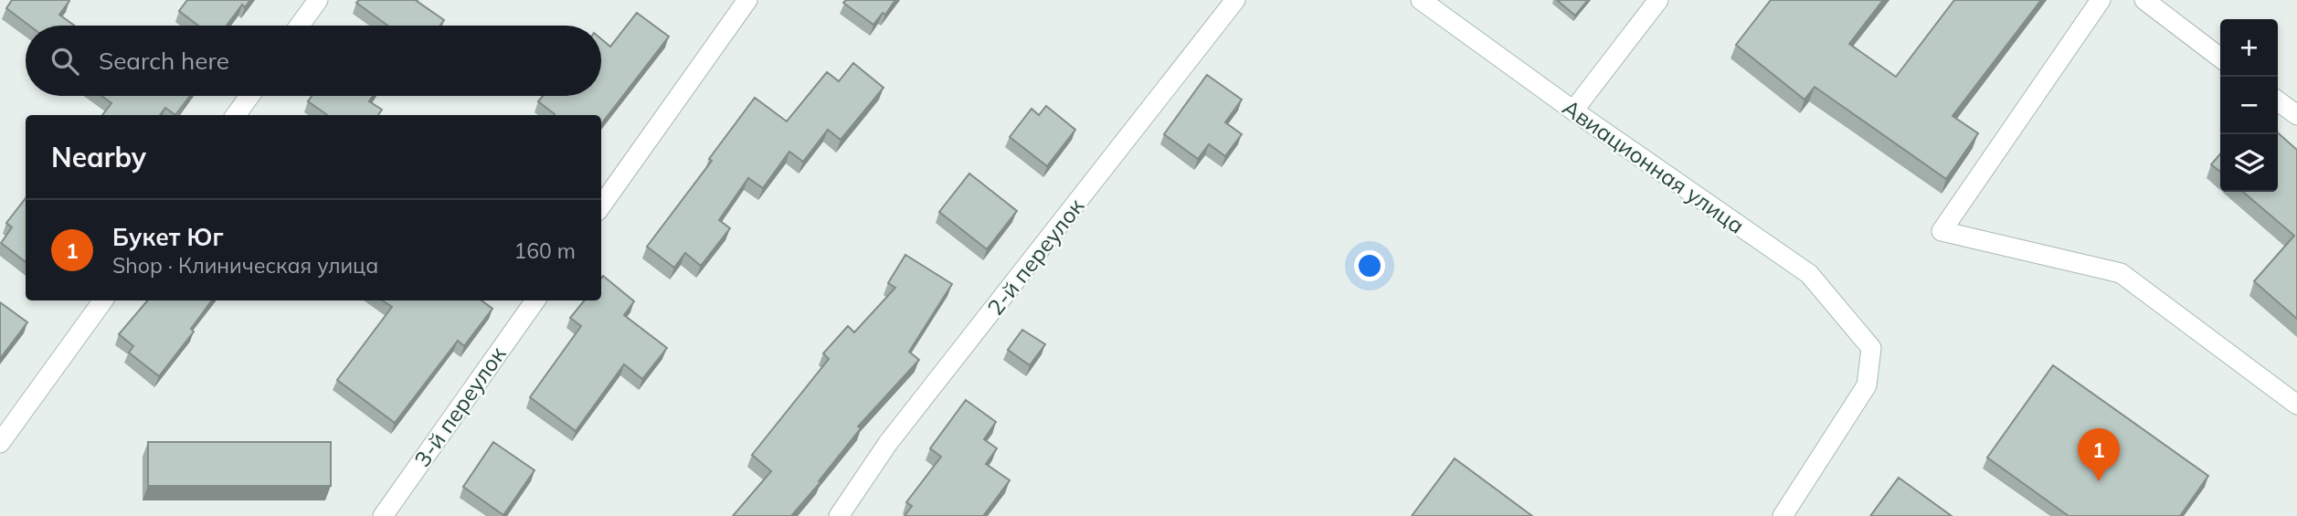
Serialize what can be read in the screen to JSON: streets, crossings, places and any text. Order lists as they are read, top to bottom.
{
  "streets": {
    "street": ["Авиационная улица", "2-й переулок", "3-й переулок"]
  },
  "page": {
    "map_buttons": ["+", "−"],
    "search": "Search here",
    "heading": "Nearby",
    "list": [
      {
        "mark": "1",
        "name": "Букет Юг",
        "note": "Shop · Клиническая улица",
        "value": "160 m"
      }
    ],
    "pins": "1"
  }
}
